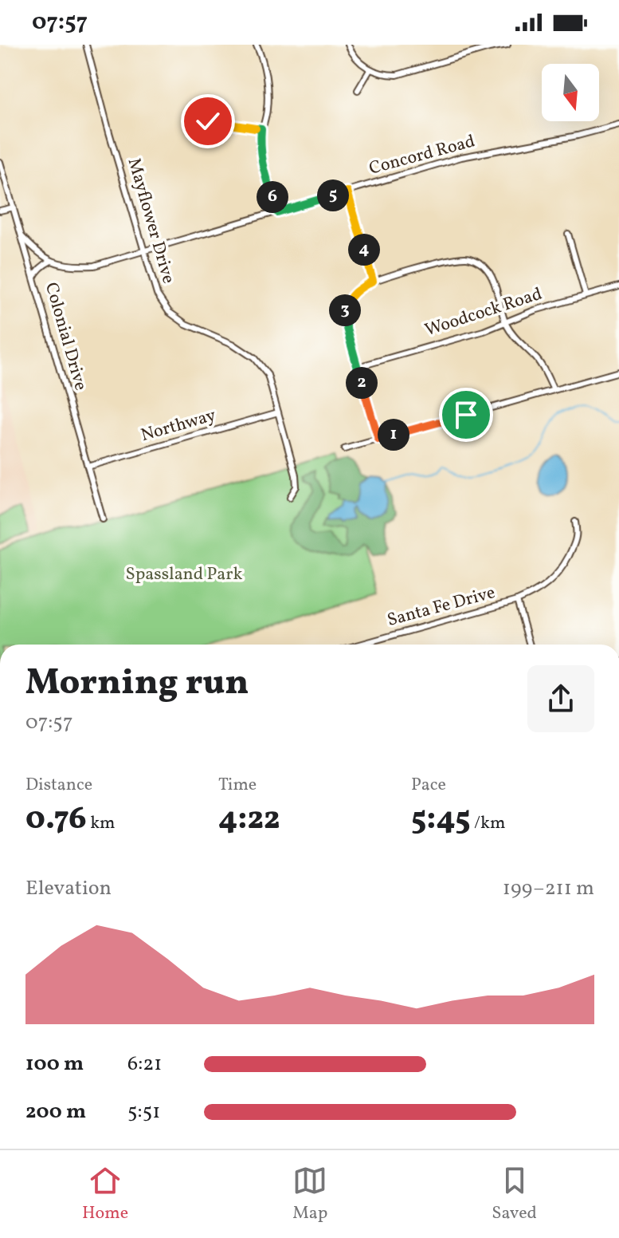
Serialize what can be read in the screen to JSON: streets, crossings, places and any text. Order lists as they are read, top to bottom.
{
  "streets": {
    "street": [
      "Concord Road",
      "Mayflower Drive",
      "Woodcock Road",
      "Colonial Drive",
      "Northway",
      "Santa Fe Drive"
    ]
  },
  "crossings": [
    ["Concord Road", "Mayflower Drive"],
    ["Concord Road", "Colonial Drive"],
    ["Mayflower Drive", "Northway"],
    ["Colonial Drive", "Northway"]
  ],
  "parks": ["Spassland Park"],
  "north": "bottom",
  "page": {
    "status": "07:57",
    "pins": [
      "5",
      "6",
      "4",
      "3",
      "2",
      "1"
    ],
    "heading": ["Morning run", "07:57"],
    "stats": [
      ["Distance", "0.76 km"],
      ["Time", "4:22"],
      ["Pace", "5:45 /km"]
    ],
    "chart": ["Elevation", "199–211 m"],
    "list": [
      {
        "name": "100 m",
        "note": "6:21"
      },
      {
        "name": "200 m",
        "note": "5:51"
      }
    ],
    "tabs": ["Home", "Map", "Saved"]
  }
}
